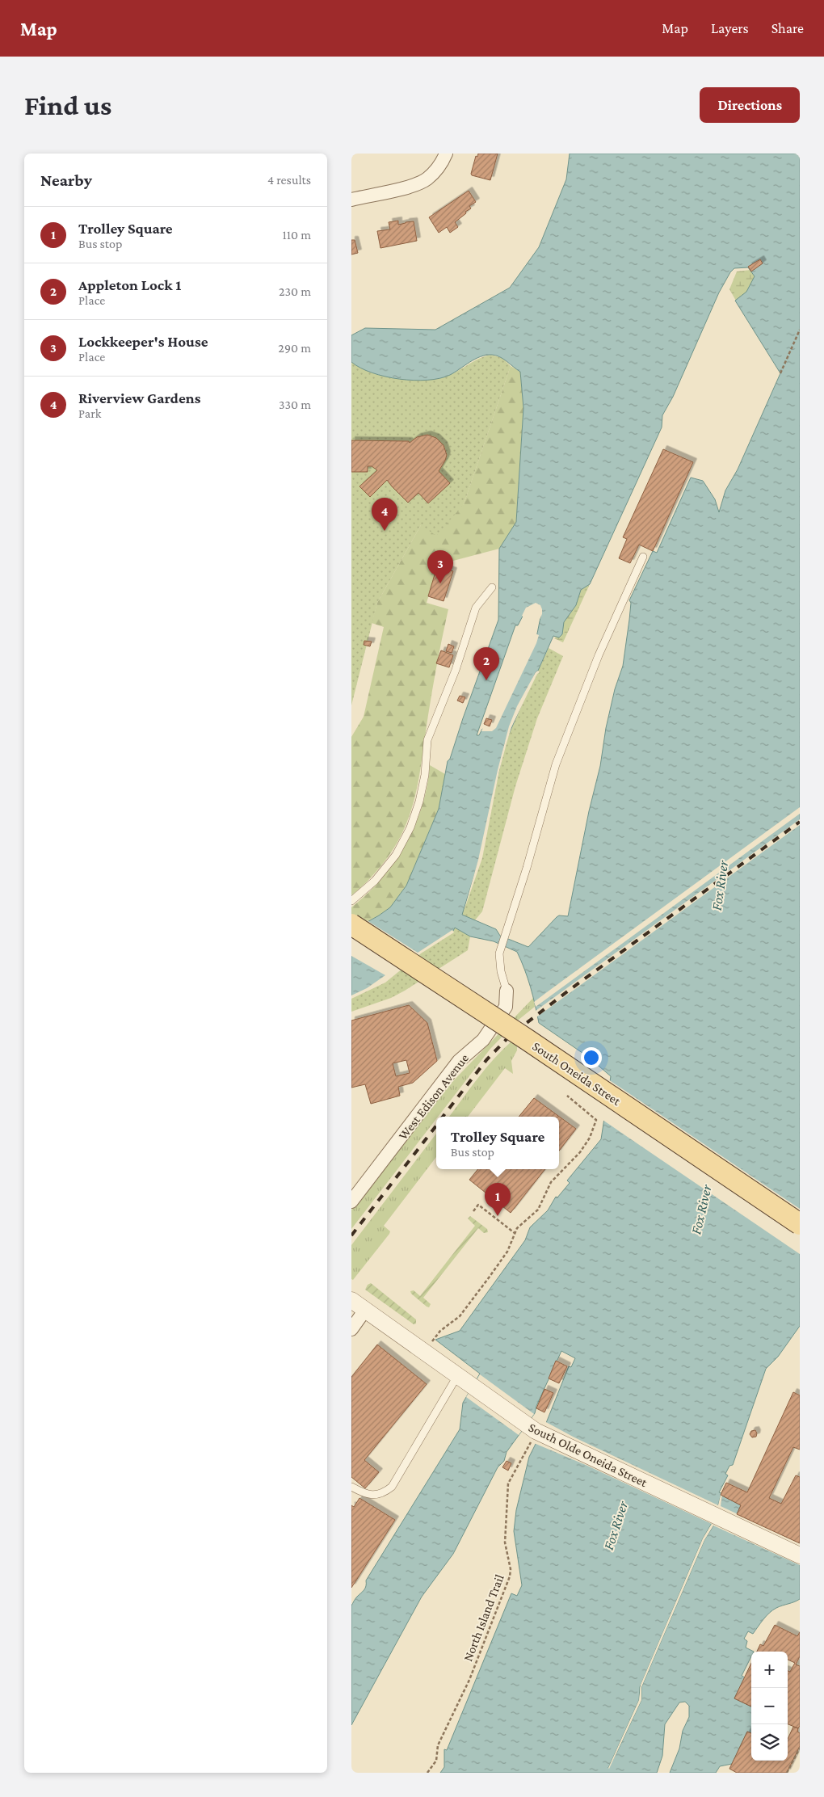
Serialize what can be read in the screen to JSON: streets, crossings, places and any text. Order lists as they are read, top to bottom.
{
  "streets": {
    "main road": ["South Oneida Street"],
    "street": ["West Edison Avenue", "South Olde Oneida Street"],
    "path": ["North Island Trail"]
  },
  "crossings": [
    ["South Olde Oneida Street", "North Island Trail"]
  ],
  "water": ["Fox River"],
  "page": {
    "header": "Map",
    "nav": ["Map", "Layers", "Share"],
    "buttons": "Directions",
    "title": "Find us",
    "heading": ["Nearby", "4 results"],
    "list": [
      {
        "mark": "1",
        "name": "Trolley Square",
        "note": "Bus stop",
        "value": "110 m"
      },
      {
        "mark": "2",
        "name": "Appleton Lock 1",
        "note": "Place",
        "value": "230 m"
      },
      {
        "mark": "3",
        "name": "Lockkeeper's House",
        "note": "Place",
        "value": "290 m"
      },
      {
        "mark": "4",
        "name": "Riverview Gardens",
        "note": "Park",
        "value": "330 m"
      }
    ],
    "pins": [
      "4",
      "3",
      "2",
      "1"
    ],
    "popup": ["Trolley Square", "Bus stop"],
    "map_buttons": ["+", "−"]
  }
}
